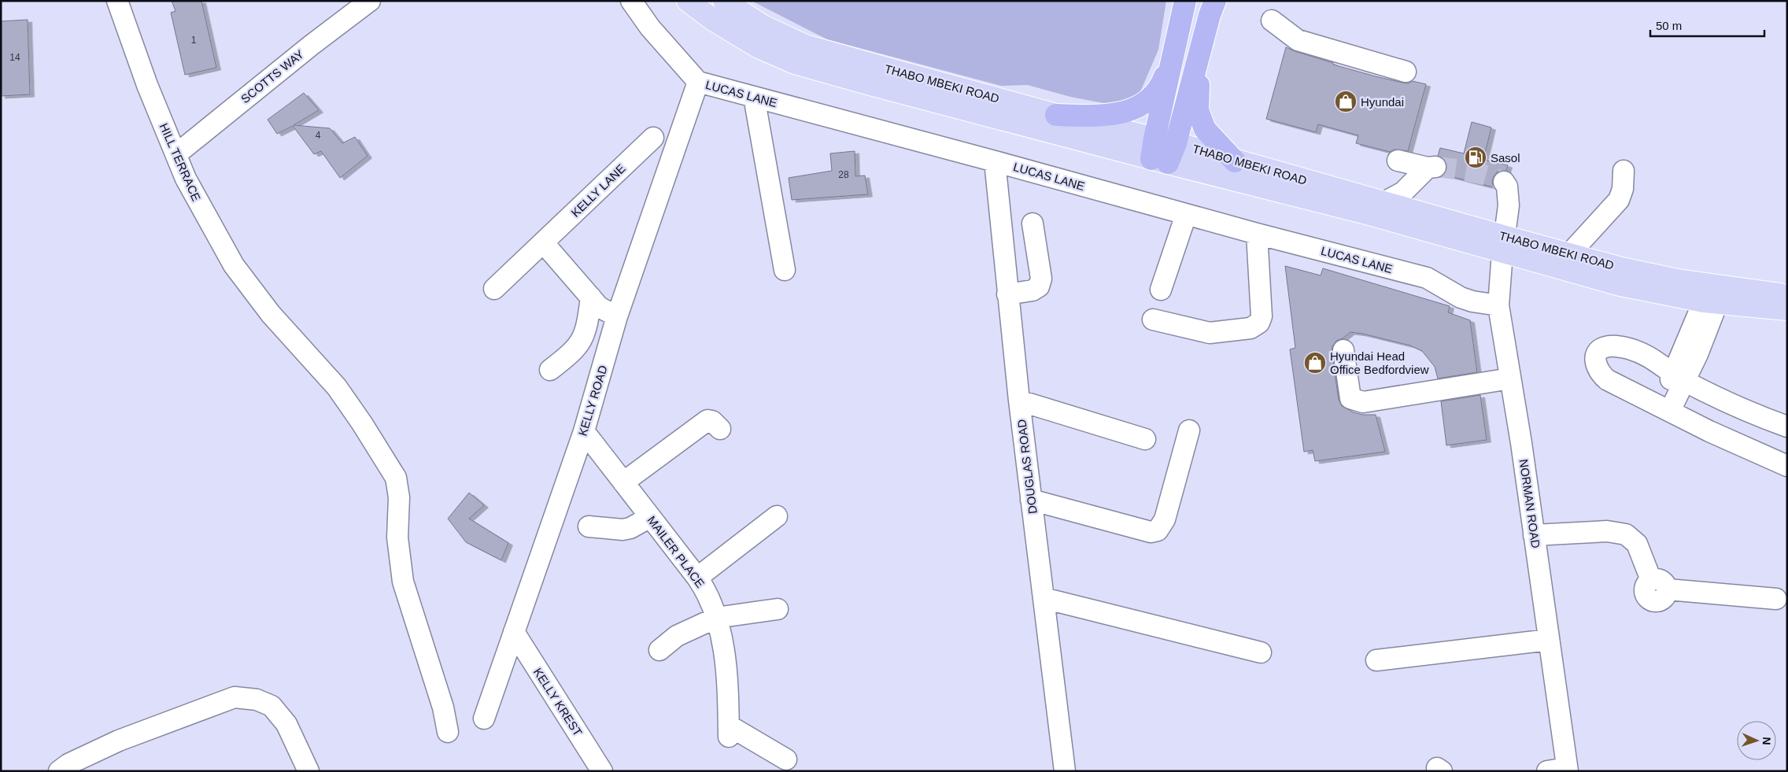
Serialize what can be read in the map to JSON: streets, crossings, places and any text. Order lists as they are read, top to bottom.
{
  "streets": {
    "main road": ["THABO MBEKI ROAD"],
    "street": [
      "SCOTTS WAY",
      "LUCAS LANE",
      "HILL TERRACE",
      "KELLY LANE",
      "KELLY ROAD",
      "DOUGLAS ROAD",
      "NORMAN ROAD",
      "MAILER PLACE",
      "KELLY KREST"
    ]
  },
  "crossings": [
    ["SCOTTS WAY", "HILL TERRACE"],
    ["THABO MBEKI ROAD", "NORMAN ROAD"],
    ["LUCAS LANE", "KELLY ROAD"],
    ["LUCAS LANE", "DOUGLAS ROAD"],
    ["LUCAS LANE", "NORMAN ROAD"],
    ["KELLY ROAD", "MAILER PLACE"],
    ["KELLY ROAD", "KELLY KREST"]
  ],
  "places": {
    "shop": ["Hyundai", "Hyundai Head Office Bedfordview"],
    "fuel station": ["Sasol"]
  },
  "house_numbers": [
    "1",
    "14",
    "4",
    "28"
  ],
  "scale_bar": "50 m",
  "north": "right"
}
